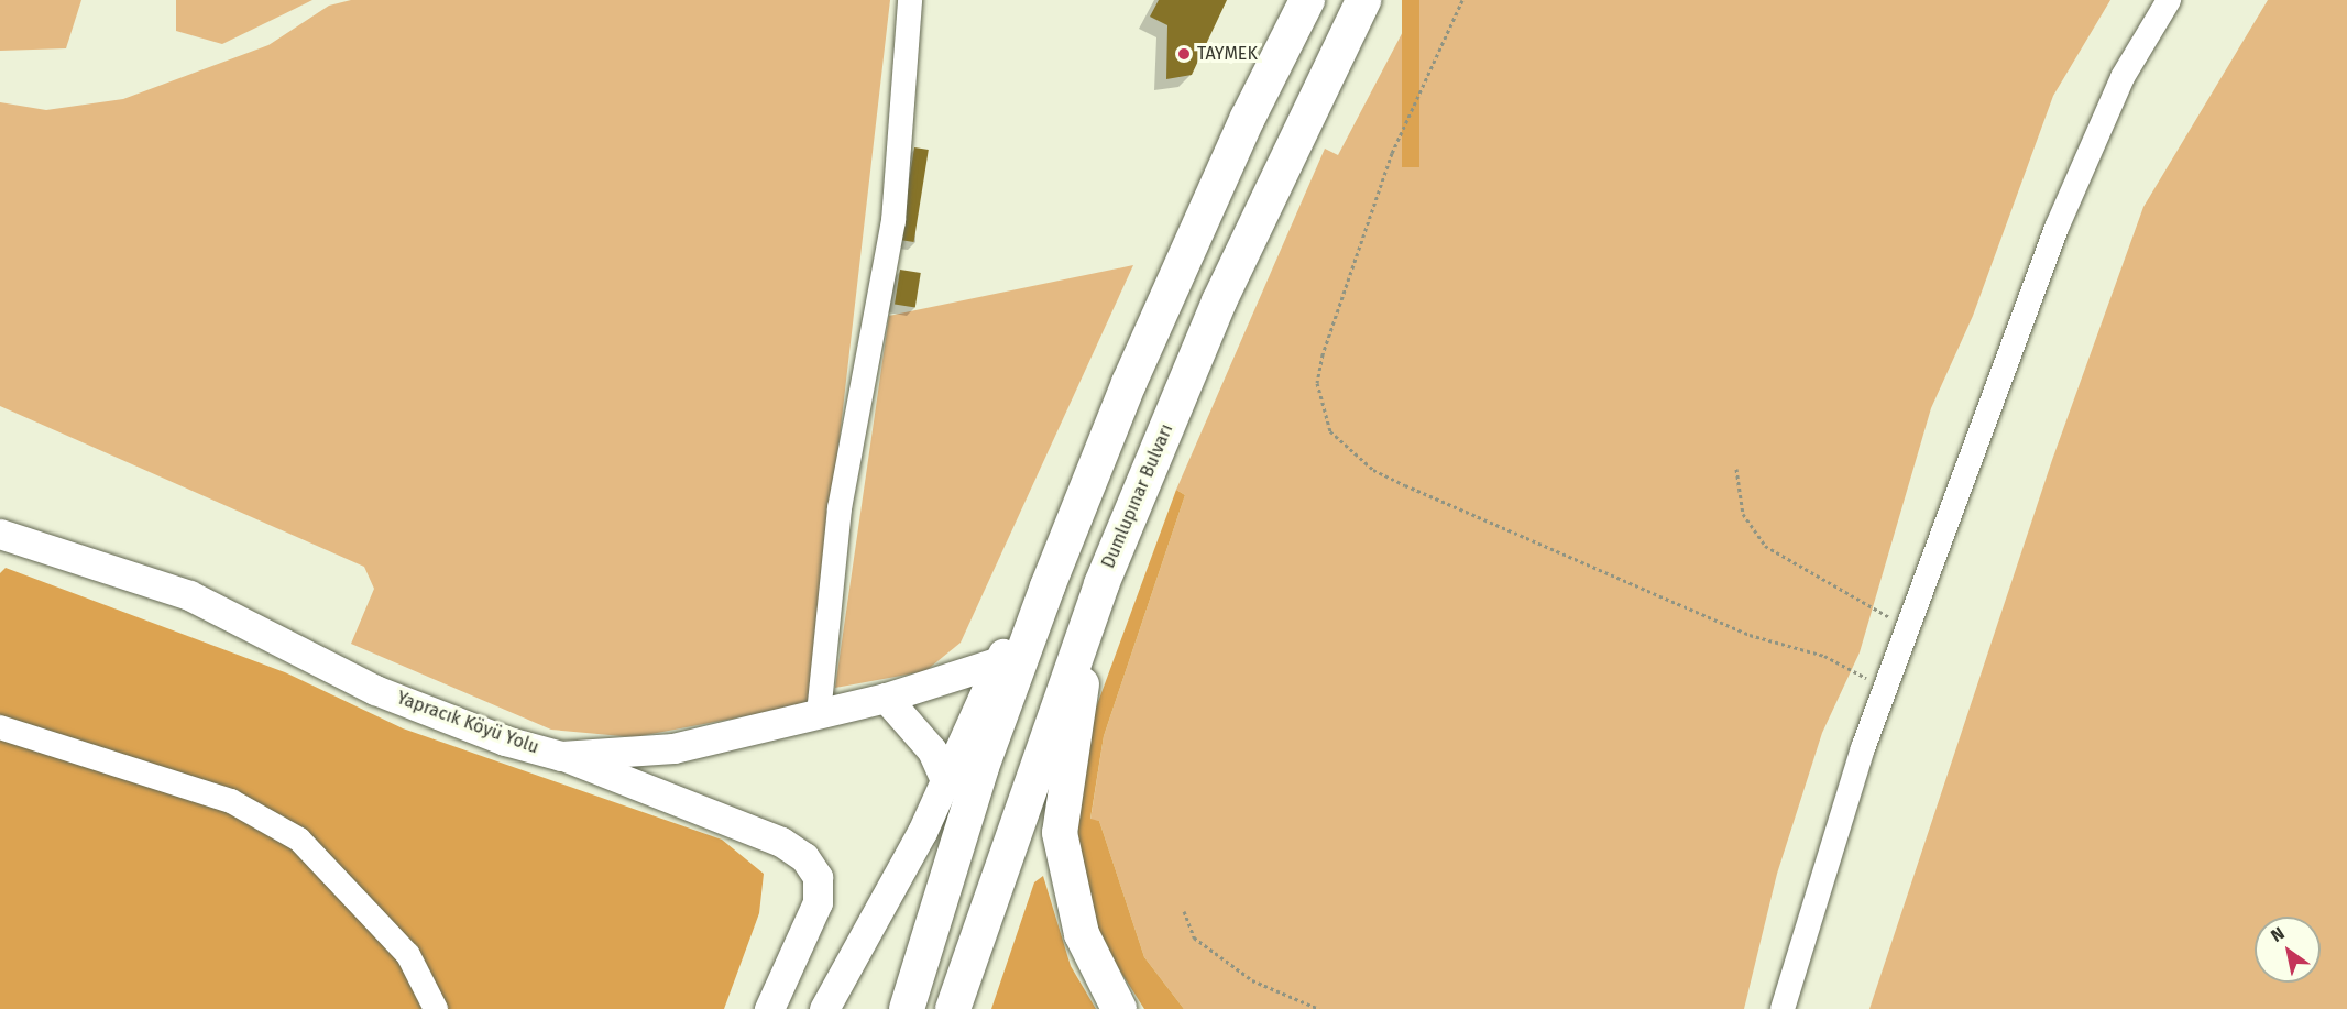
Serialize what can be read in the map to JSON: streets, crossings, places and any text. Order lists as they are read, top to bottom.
{
  "streets": {
    "highway": ["Dumlupınar Bulvarı"],
    "main road": ["Yapracık Köyü Yolu"]
  },
  "places": ["TAYMEK"],
  "north": "top left"
}
